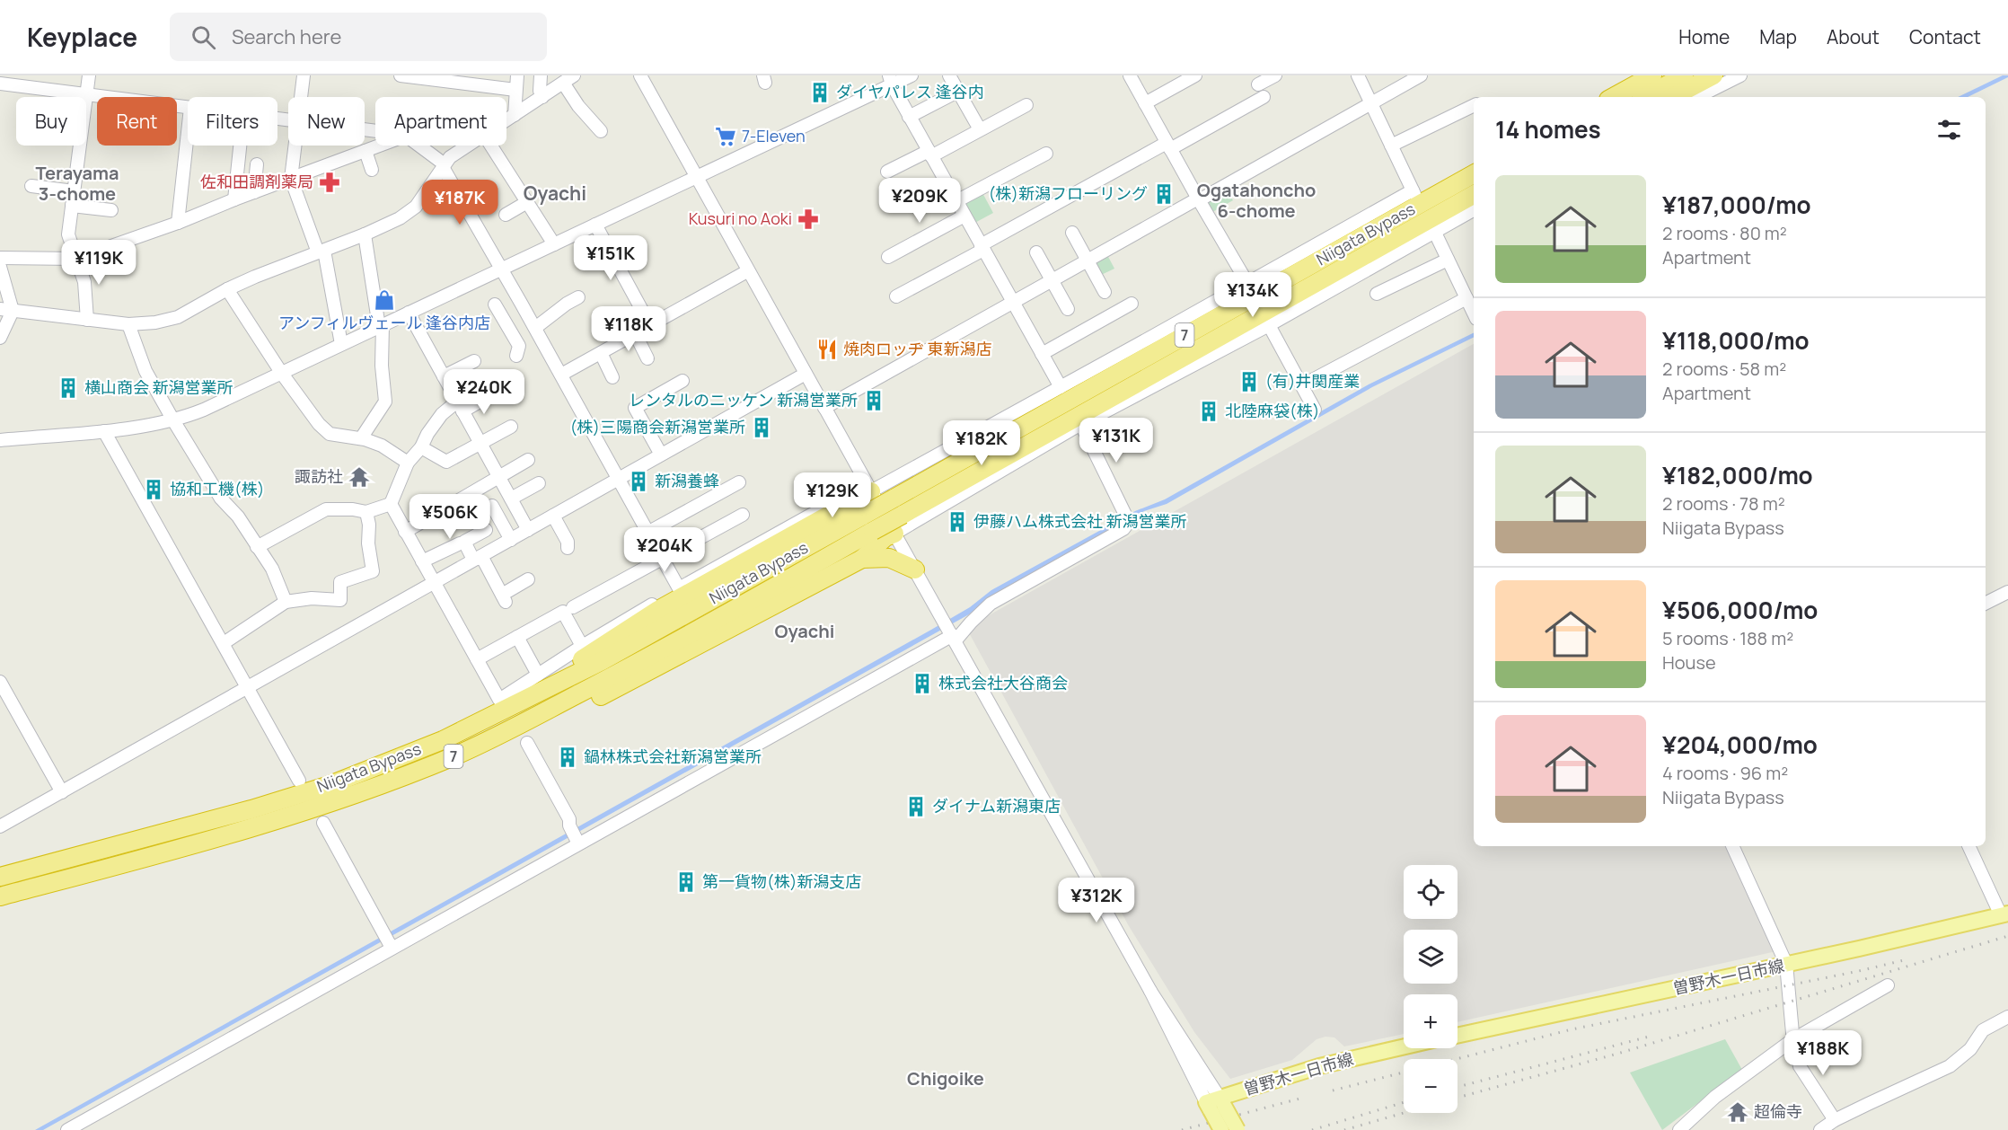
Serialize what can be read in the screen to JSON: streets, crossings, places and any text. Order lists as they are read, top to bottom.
{
  "streets": {
    "highway": ["Niigata Bypass", "7"],
    "main road": ["曽野木一日市線"]
  },
  "districts": [
    "Terayama 3-chome",
    "Ogatahoncho 6-chome",
    "Oyachi",
    "Oyachi",
    "Chigoike"
  ],
  "places": {
    "building": [
      "ダイヤパレス 逢谷内",
      "(株)新潟フローリング",
      "(有)井関産業",
      "横山商会 新潟営業所",
      "レンタルのニッケン 新潟営業所",
      "北陸麻袋(株)",
      "(株)三陽商会新潟営業所",
      "新潟養蜂",
      "協和工機(株)",
      "伊藤ハム株式会社 新潟営業所",
      "株式会社大谷商会",
      "鍋林株式会社新潟営業所",
      "ダイナム新潟東店",
      "第一貨物(株)新潟支店"
    ],
    "supermarket": ["7-Eleven"],
    "pharmacy": ["佐和田調剤薬局", "Kusuri no Aoki"],
    "shop": ["アンフィルヴェール 逢谷内店"],
    "restaurant": ["焼肉ロッヂ 東新潟店"],
    "temple": ["諏訪社", "超倫寺"]
  },
  "page": {
    "header": "Keyplace",
    "search": "Search here",
    "nav": [
      "Home",
      "Map",
      "About",
      "Contact"
    ],
    "chip": [
      "Buy",
      "Rent",
      "Filters",
      "New",
      "Apartment"
    ],
    "heading": "14 homes",
    "list": [
      {
        "name": "¥187,000/mo",
        "note": "2 rooms · 80 m² · Apartment"
      },
      {
        "name": "¥118,000/mo",
        "note": "2 rooms · 58 m² · Apartment"
      },
      {
        "name": "¥182,000/mo",
        "note": "2 rooms · 78 m² · Niigata Bypass"
      },
      {
        "name": "¥506,000/mo",
        "note": "5 rooms · 188 m² · House"
      },
      {
        "name": "¥204,000/mo",
        "note": "4 rooms · 96 m² · Niigata Bypass"
      }
    ],
    "price": [
      "¥209K",
      "¥187K",
      "¥151K",
      "¥119K",
      "¥134K",
      "¥118K",
      "¥240K",
      "¥131K",
      "¥182K",
      "¥129K",
      "¥506K",
      "¥204K",
      "¥312K",
      "¥188K"
    ],
    "map_buttons": ["+", "−"]
  }
}
